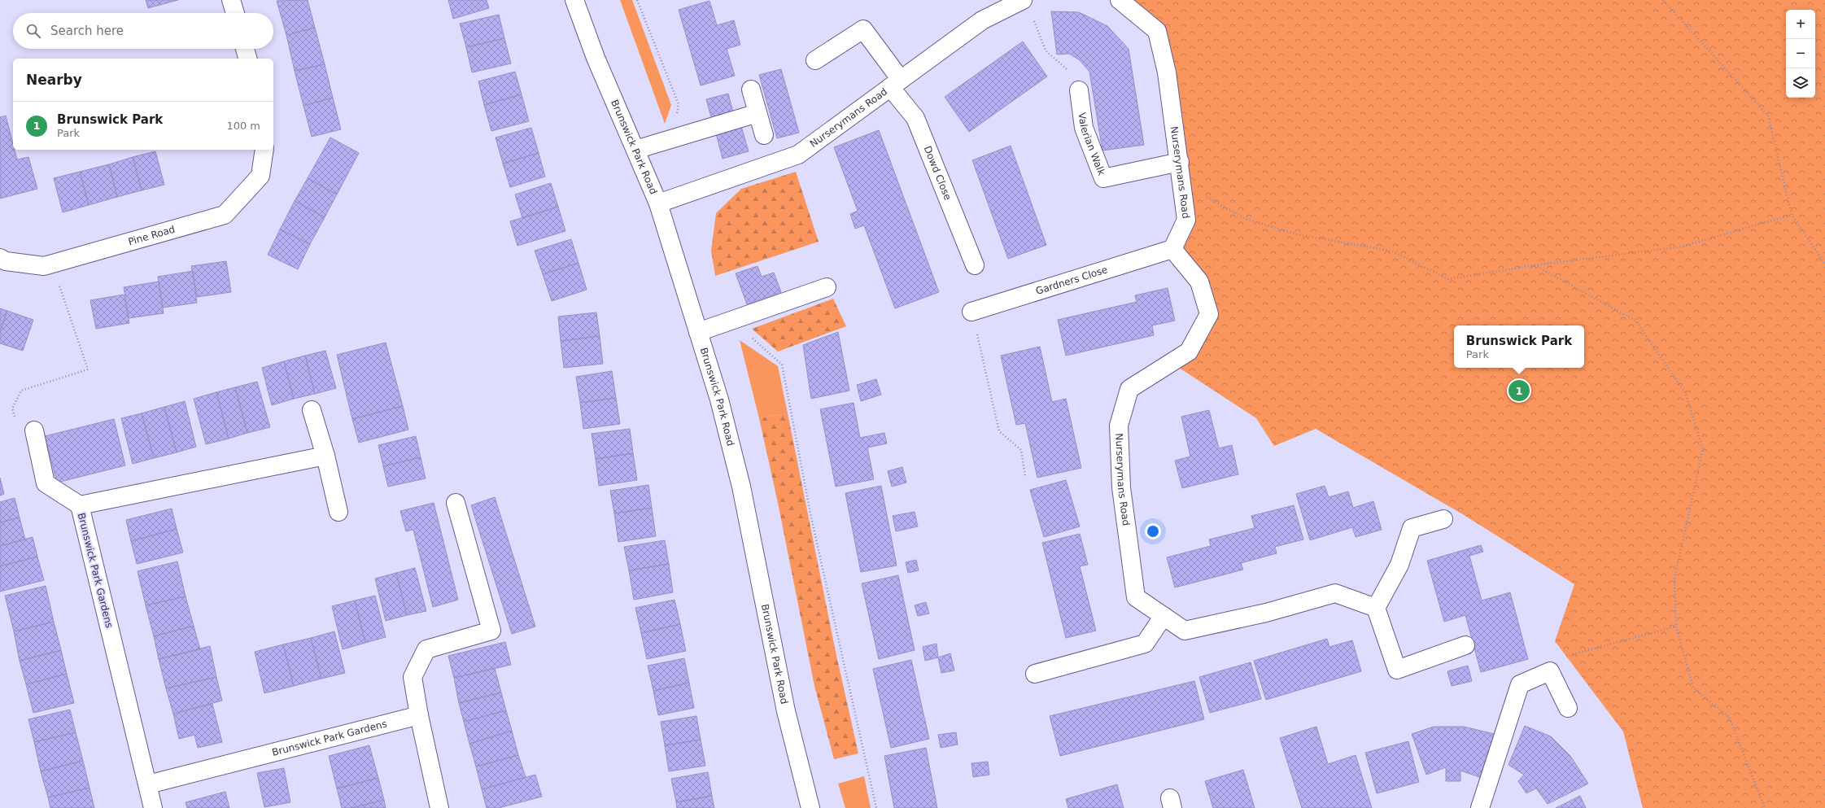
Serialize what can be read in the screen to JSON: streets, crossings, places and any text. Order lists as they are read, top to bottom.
{
  "streets": {
    "street": [
      "Nurserymans Road",
      "Valerian Walk",
      "Brunswick Park Road",
      "Dowd Close",
      "Pine Road",
      "Gardners Close",
      "Brunswick Park Gardens"
    ]
  },
  "crossings": [
    ["Nurserymans Road", "Valerian Walk"],
    ["Nurserymans Road", "Brunswick Park Road"],
    ["Nurserymans Road", "Dowd Close"],
    ["Nurserymans Road", "Gardners Close"]
  ],
  "page": {
    "map_buttons": ["+", "−"],
    "search": "Search here",
    "heading": "Nearby",
    "list": [
      {
        "mark": "1",
        "name": "Brunswick Park",
        "note": "Park",
        "value": "100 m"
      }
    ],
    "popup": ["Brunswick Park", "Park"],
    "pins": "1"
  }
}
